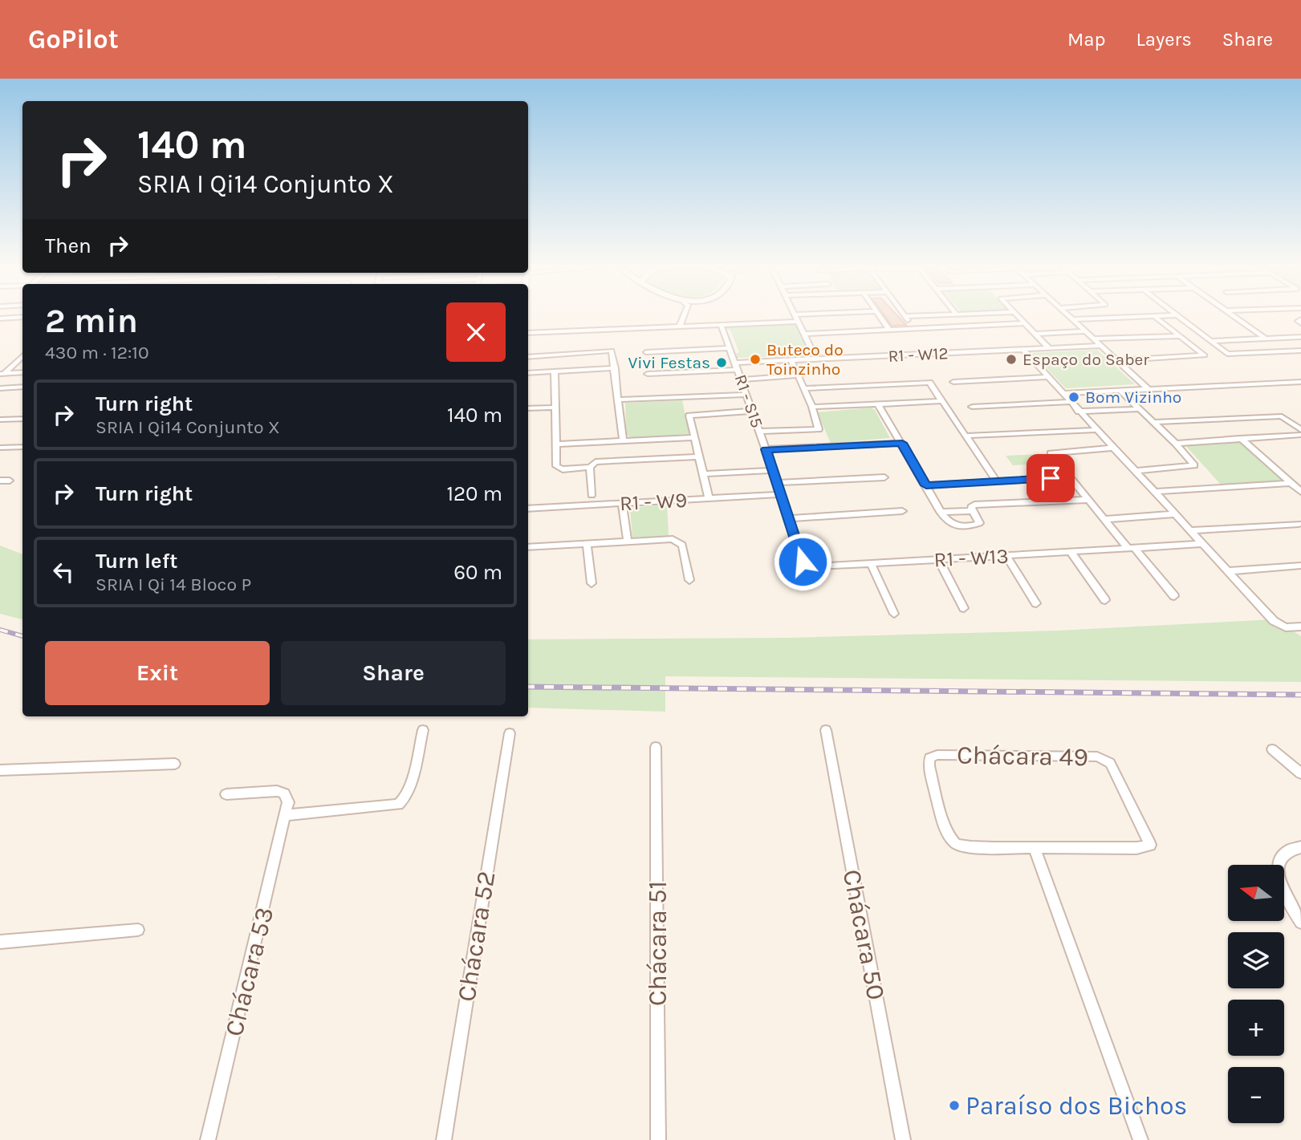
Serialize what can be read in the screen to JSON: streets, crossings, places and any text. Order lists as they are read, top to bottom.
{
  "streets": {
    "street": [
      "R1 - W12",
      "R1 - S15",
      "R1 - W9",
      "R1 - W13",
      "Chácara 49",
      "Chácara 50",
      "Chácara 52",
      "Chácara 51",
      "Chácara 53"
    ]
  },
  "crossings": [
    ["R1 - W12", "R1 - S15"],
    ["R1 - S15", "R1 - W9"],
    ["R1 - S15", "R1 - W13"]
  ],
  "places": [
    "Buteco do Toinzinho",
    "Espaço do Saber",
    "Vivi Festas",
    "Bom Vizinho",
    "Paraíso dos Bichos"
  ],
  "north": "left",
  "page": {
    "header": "GoPilot",
    "nav": ["Map", "Layers", "Share"],
    "turn": ["140 m", "SRIA I Qi14 Conjunto X"],
    "then": "Then",
    "heading": ["2 min", "430 m · 12:10"],
    "list": [
      {
        "name": "Turn right",
        "note": "SRIA I Qi14 Conjunto X",
        "value": "140 m"
      },
      {
        "name": "Turn right",
        "value": "120 m"
      },
      {
        "name": "Turn left",
        "note": "SRIA I Qi 14 Bloco P",
        "value": "60 m"
      }
    ],
    "buttons": ["Exit", "Share"],
    "map_buttons": ["+", "−"]
  }
}
